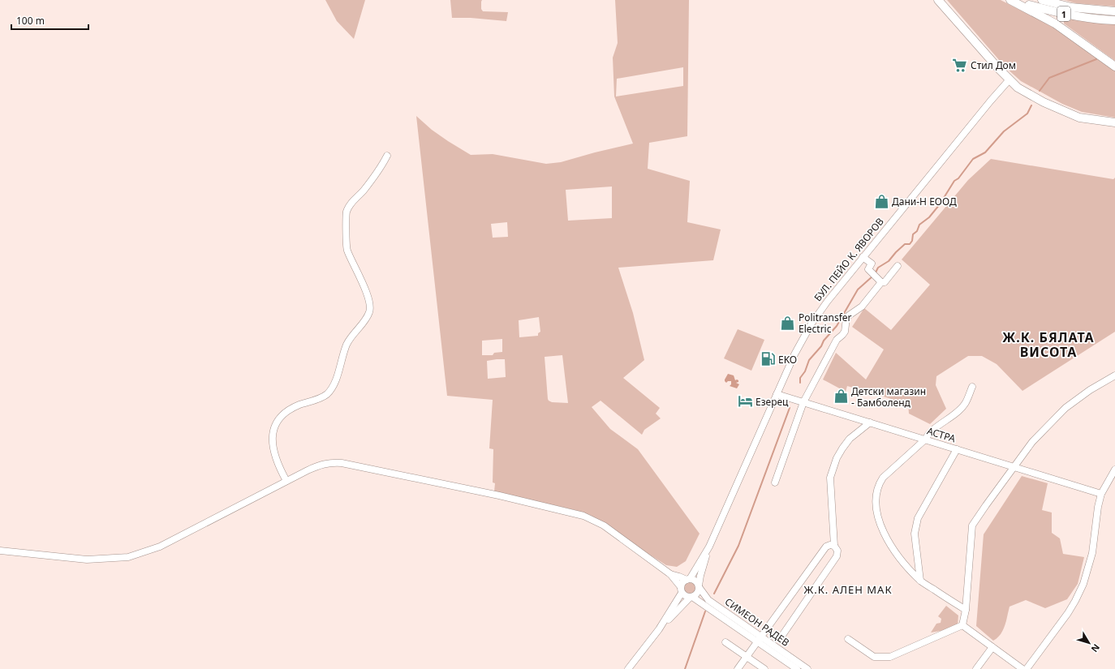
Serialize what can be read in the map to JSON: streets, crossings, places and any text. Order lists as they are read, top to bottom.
{
  "streets": {
    "main road": ["1"],
    "street": ["БУЛ. ПЕЙО К. ЯВОРОВ", "АСТРА", "СИМЕОН РАДЕВ"]
  },
  "crossings": [
    ["БУЛ. ПЕЙО К. ЯВОРОВ", "АСТРА"],
    ["БУЛ. ПЕЙО К. ЯВОРОВ", "СИМЕОН РАДЕВ"]
  ],
  "districts": ["Ж.К. БЯЛАТА ВИСОТА", "Ж.К. АЛЕН МАК"],
  "places": {
    "supermarket": ["Стил Дом"],
    "shop": ["Дани-Н ЕООД", "Politransfer Electric", "Детски магазин - Бамболенд"],
    "fuel station": ["EKO"],
    "hotel": ["Езерец"]
  },
  "scale_bar": "100 m",
  "north": "bottom right"
}
